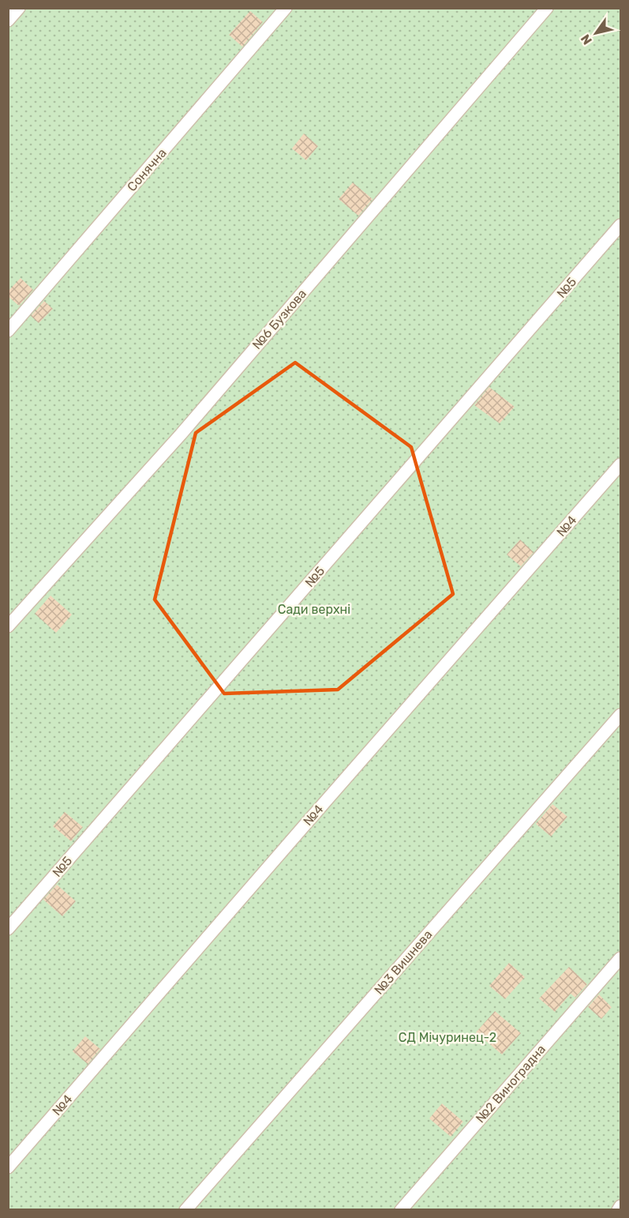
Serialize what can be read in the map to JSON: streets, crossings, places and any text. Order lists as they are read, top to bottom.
{
  "streets": {
    "lane": [
      "Сонячна",
      "№5",
      "№6 Бузкова",
      "№4",
      "№3 Вишнева",
      "№2 Виноградна"
    ]
  },
  "parks": ["Сади верхні", "СД Мічуринец-2"],
  "north": "bottom left"
}
